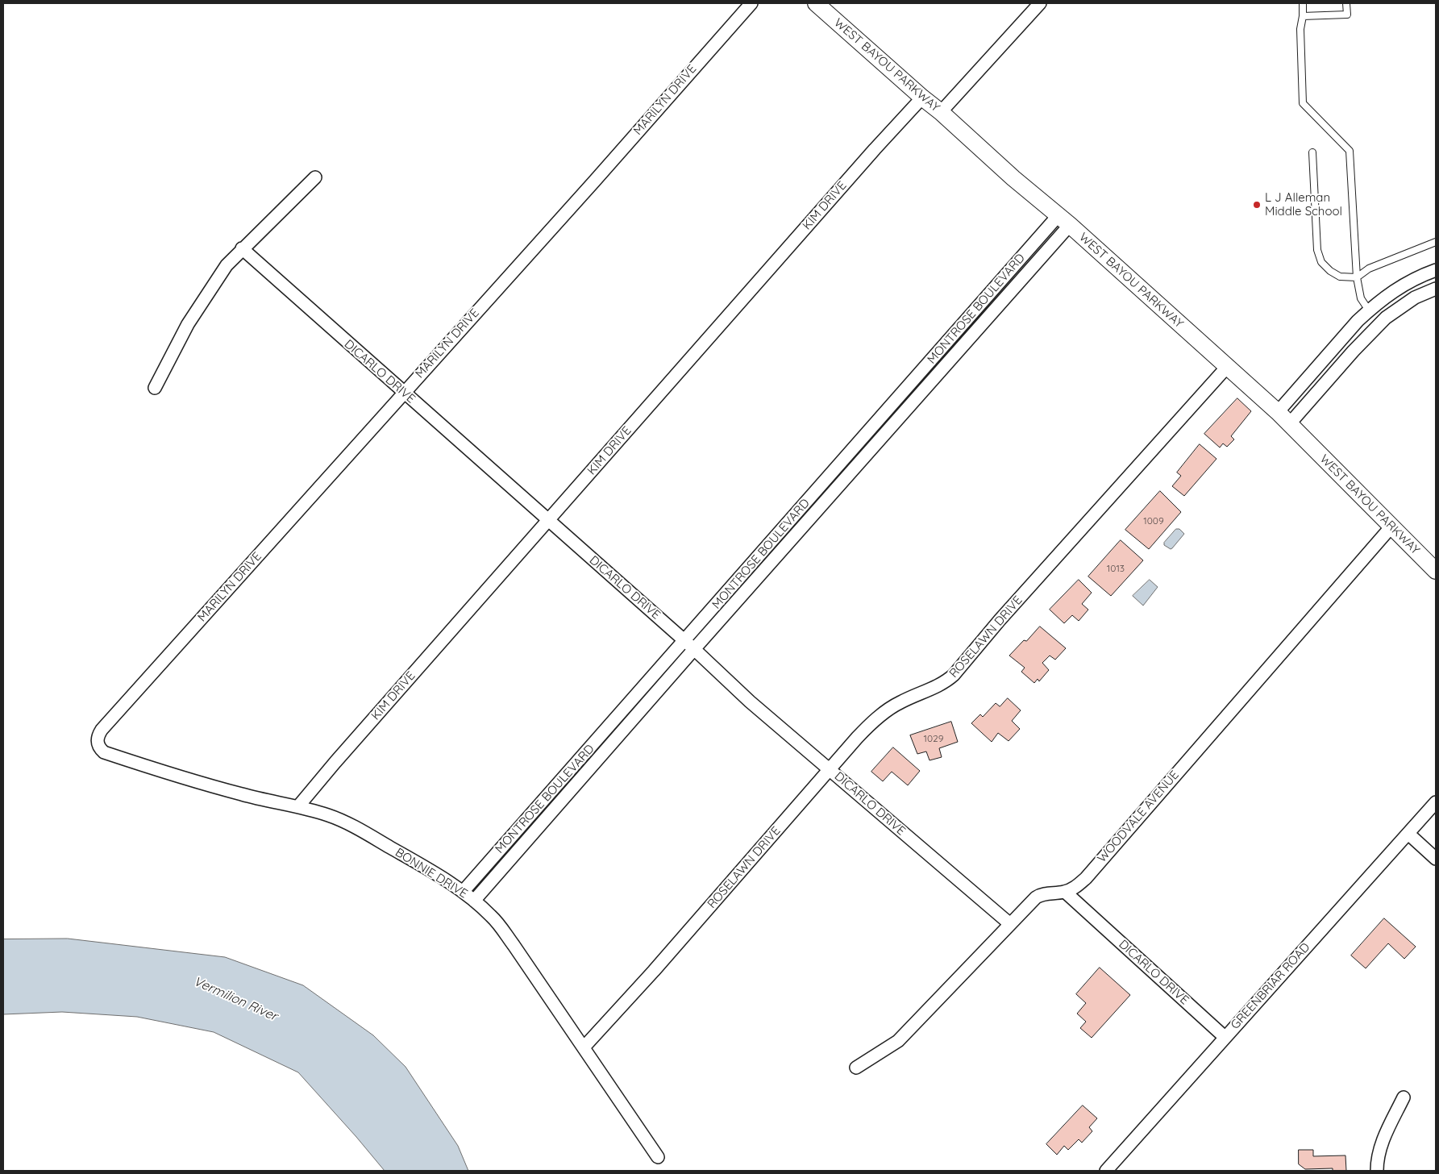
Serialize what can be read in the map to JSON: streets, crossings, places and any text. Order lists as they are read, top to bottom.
{
  "streets": {
    "street": [
      "WEST BAYOU PARKWAY",
      "MARILYN DRIVE",
      "KIM DRIVE",
      "MONTROSE BOULEVARD",
      "DICARLO DRIVE",
      "ROSELAWN DRIVE",
      "WOODVALE AVENUE",
      "BONNIE DRIVE",
      "GREENBRIAR ROAD"
    ]
  },
  "crossings": [
    ["WEST BAYOU PARKWAY", "KIM DRIVE"],
    ["WEST BAYOU PARKWAY", "MONTROSE BOULEVARD"],
    ["WEST BAYOU PARKWAY", "ROSELAWN DRIVE"],
    ["WEST BAYOU PARKWAY", "WOODVALE AVENUE"],
    ["MARILYN DRIVE", "DICARLO DRIVE"],
    ["MARILYN DRIVE", "BONNIE DRIVE"],
    ["KIM DRIVE", "DICARLO DRIVE"],
    ["KIM DRIVE", "BONNIE DRIVE"],
    ["MONTROSE BOULEVARD", "DICARLO DRIVE"],
    ["MONTROSE BOULEVARD", "BONNIE DRIVE"],
    ["DICARLO DRIVE", "ROSELAWN DRIVE"],
    ["DICARLO DRIVE", "WOODVALE AVENUE"],
    ["DICARLO DRIVE", "GREENBRIAR ROAD"],
    ["ROSELAWN DRIVE", "BONNIE DRIVE"]
  ],
  "water": ["Vermilion River"],
  "places": ["L J Alleman Middle School"],
  "house_numbers": ["1009", "1013", "1029"]
}
